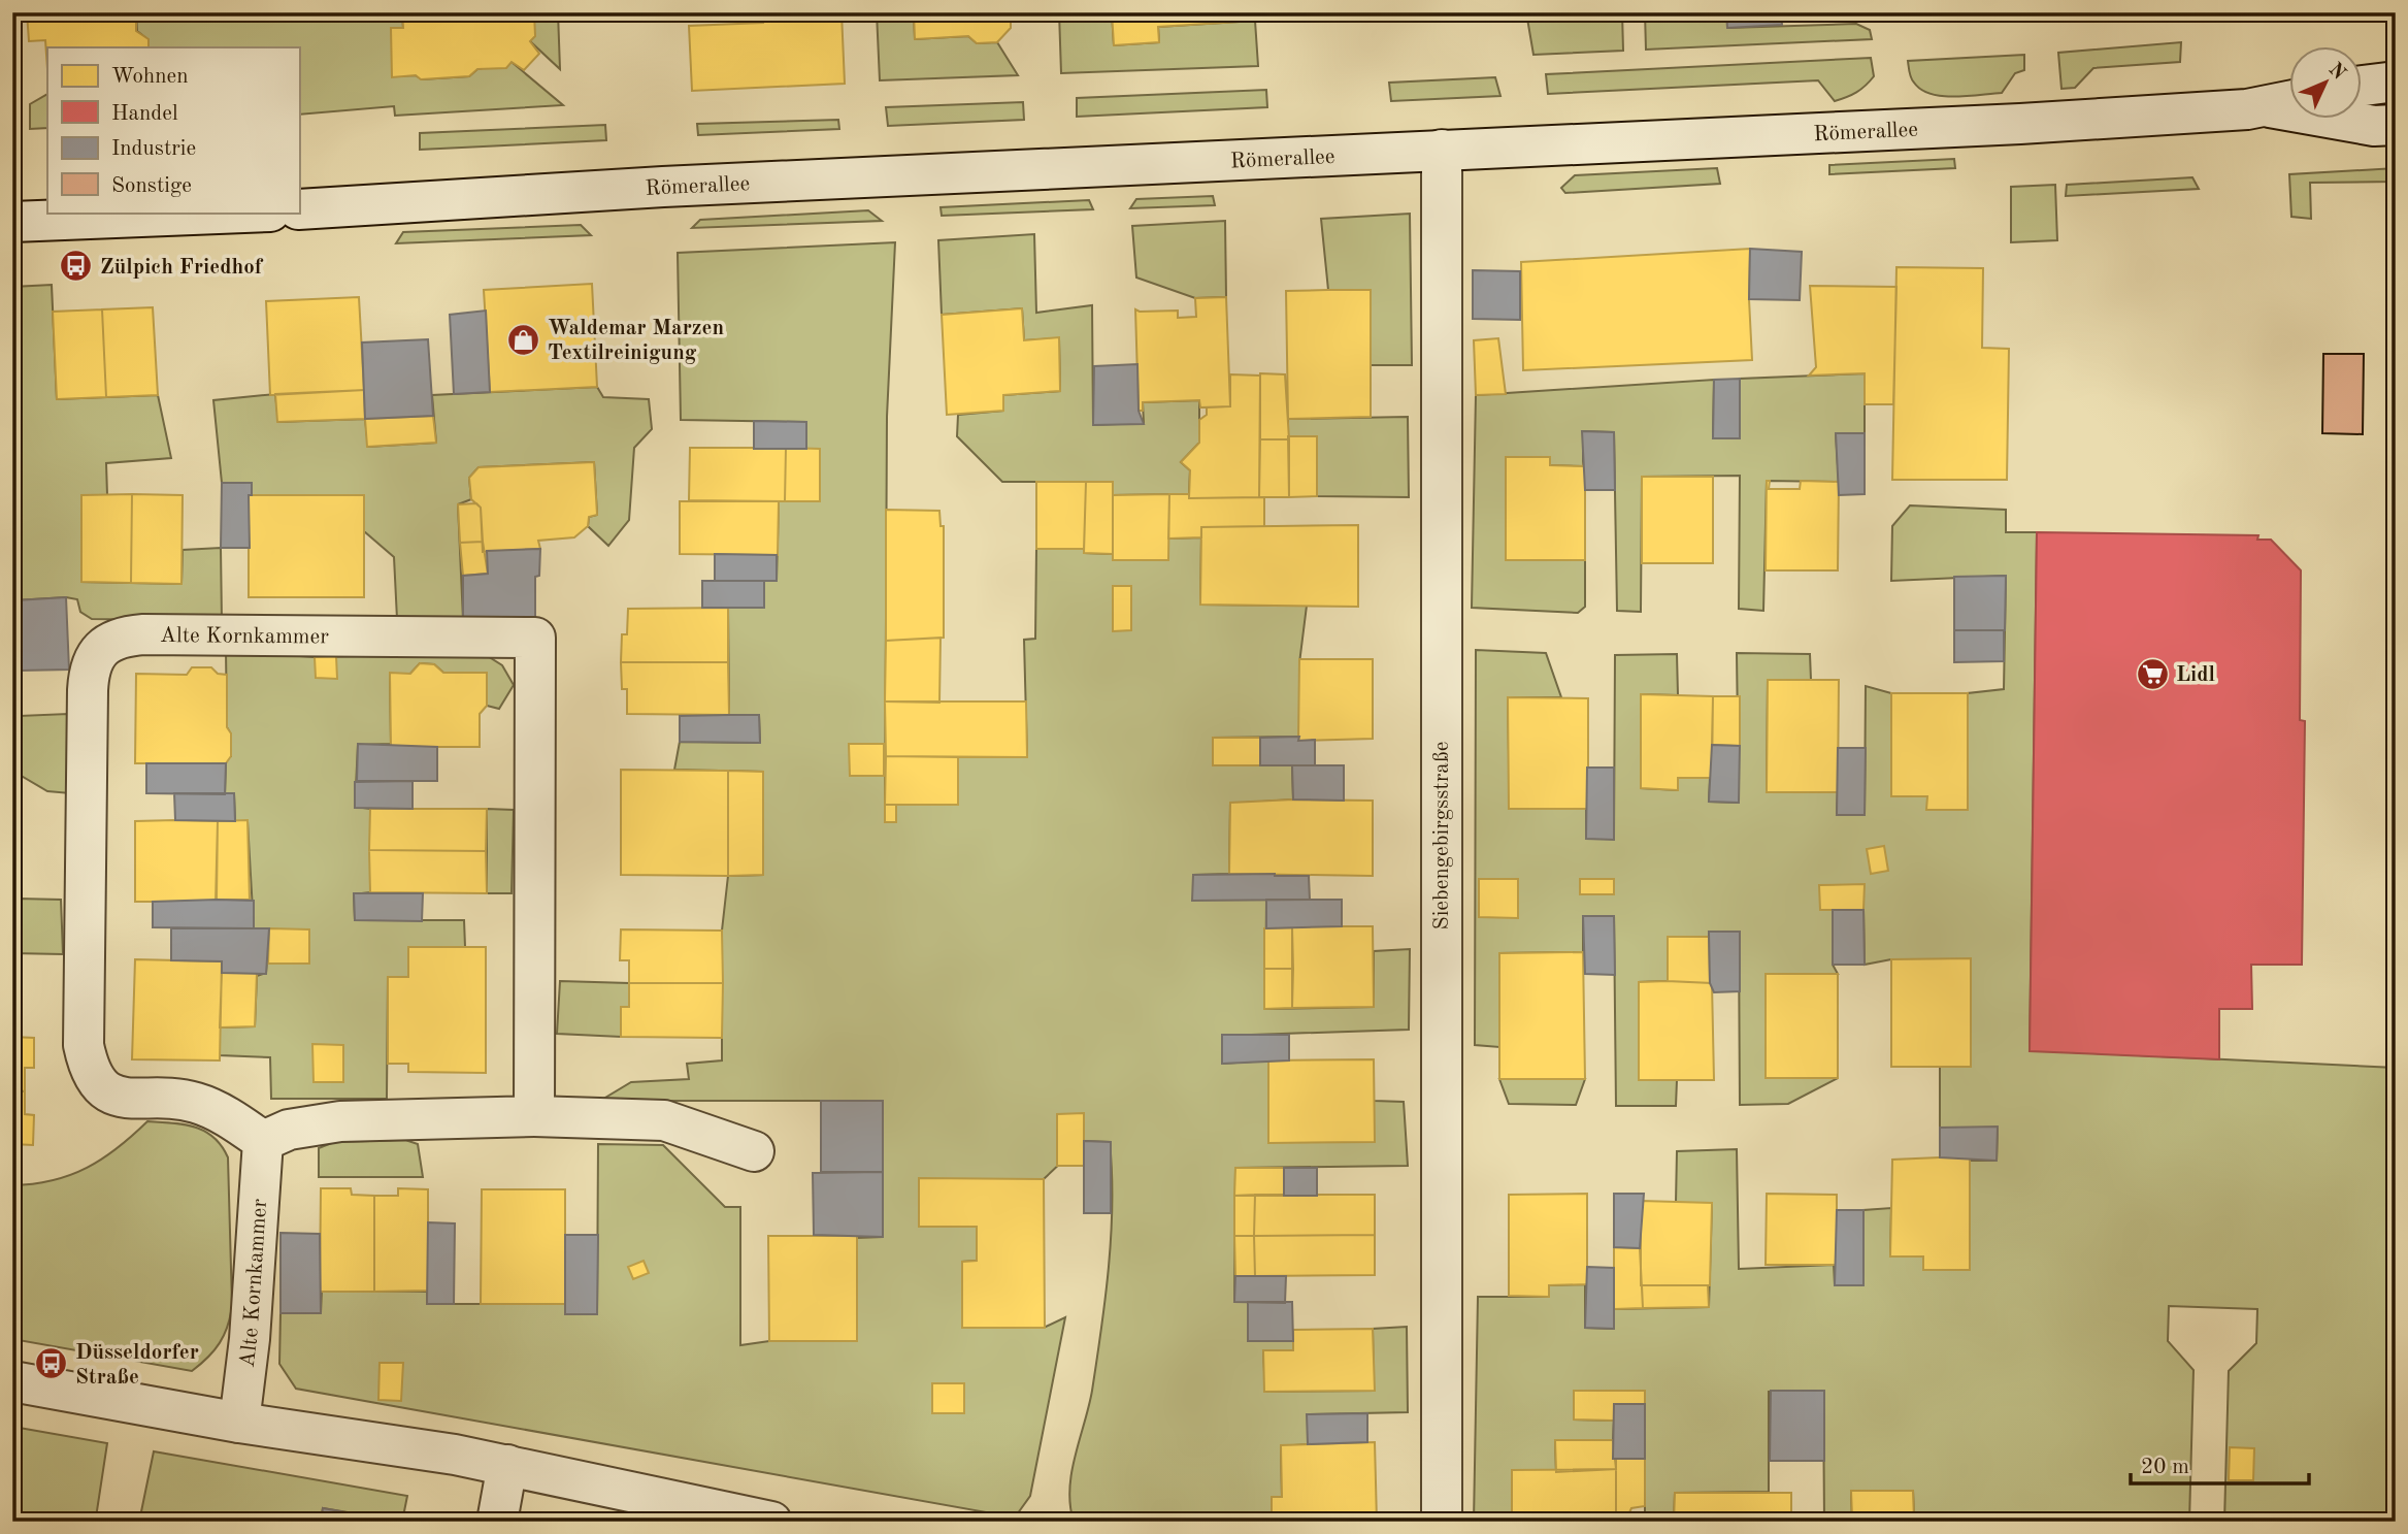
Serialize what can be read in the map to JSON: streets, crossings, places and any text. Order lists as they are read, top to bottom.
{
  "streets": {
    "street": ["Römerallee", "Alte Kornkammer", "Siebengebirgsstraße"]
  },
  "crossings": [
    ["Römerallee", "Siebengebirgsstraße"]
  ],
  "places": {
    "bus stop": ["Zülpich Friedhof", "Düsseldorfer Straße"],
    "shop": ["Waldemar Marzen Textilreinigung"],
    "supermarket": ["Lidl"]
  },
  "legend": [
    "Wohnen",
    "Handel",
    "Industrie",
    "Sonstige"
  ],
  "scale_bar": "20 m",
  "north": "top right"
}
